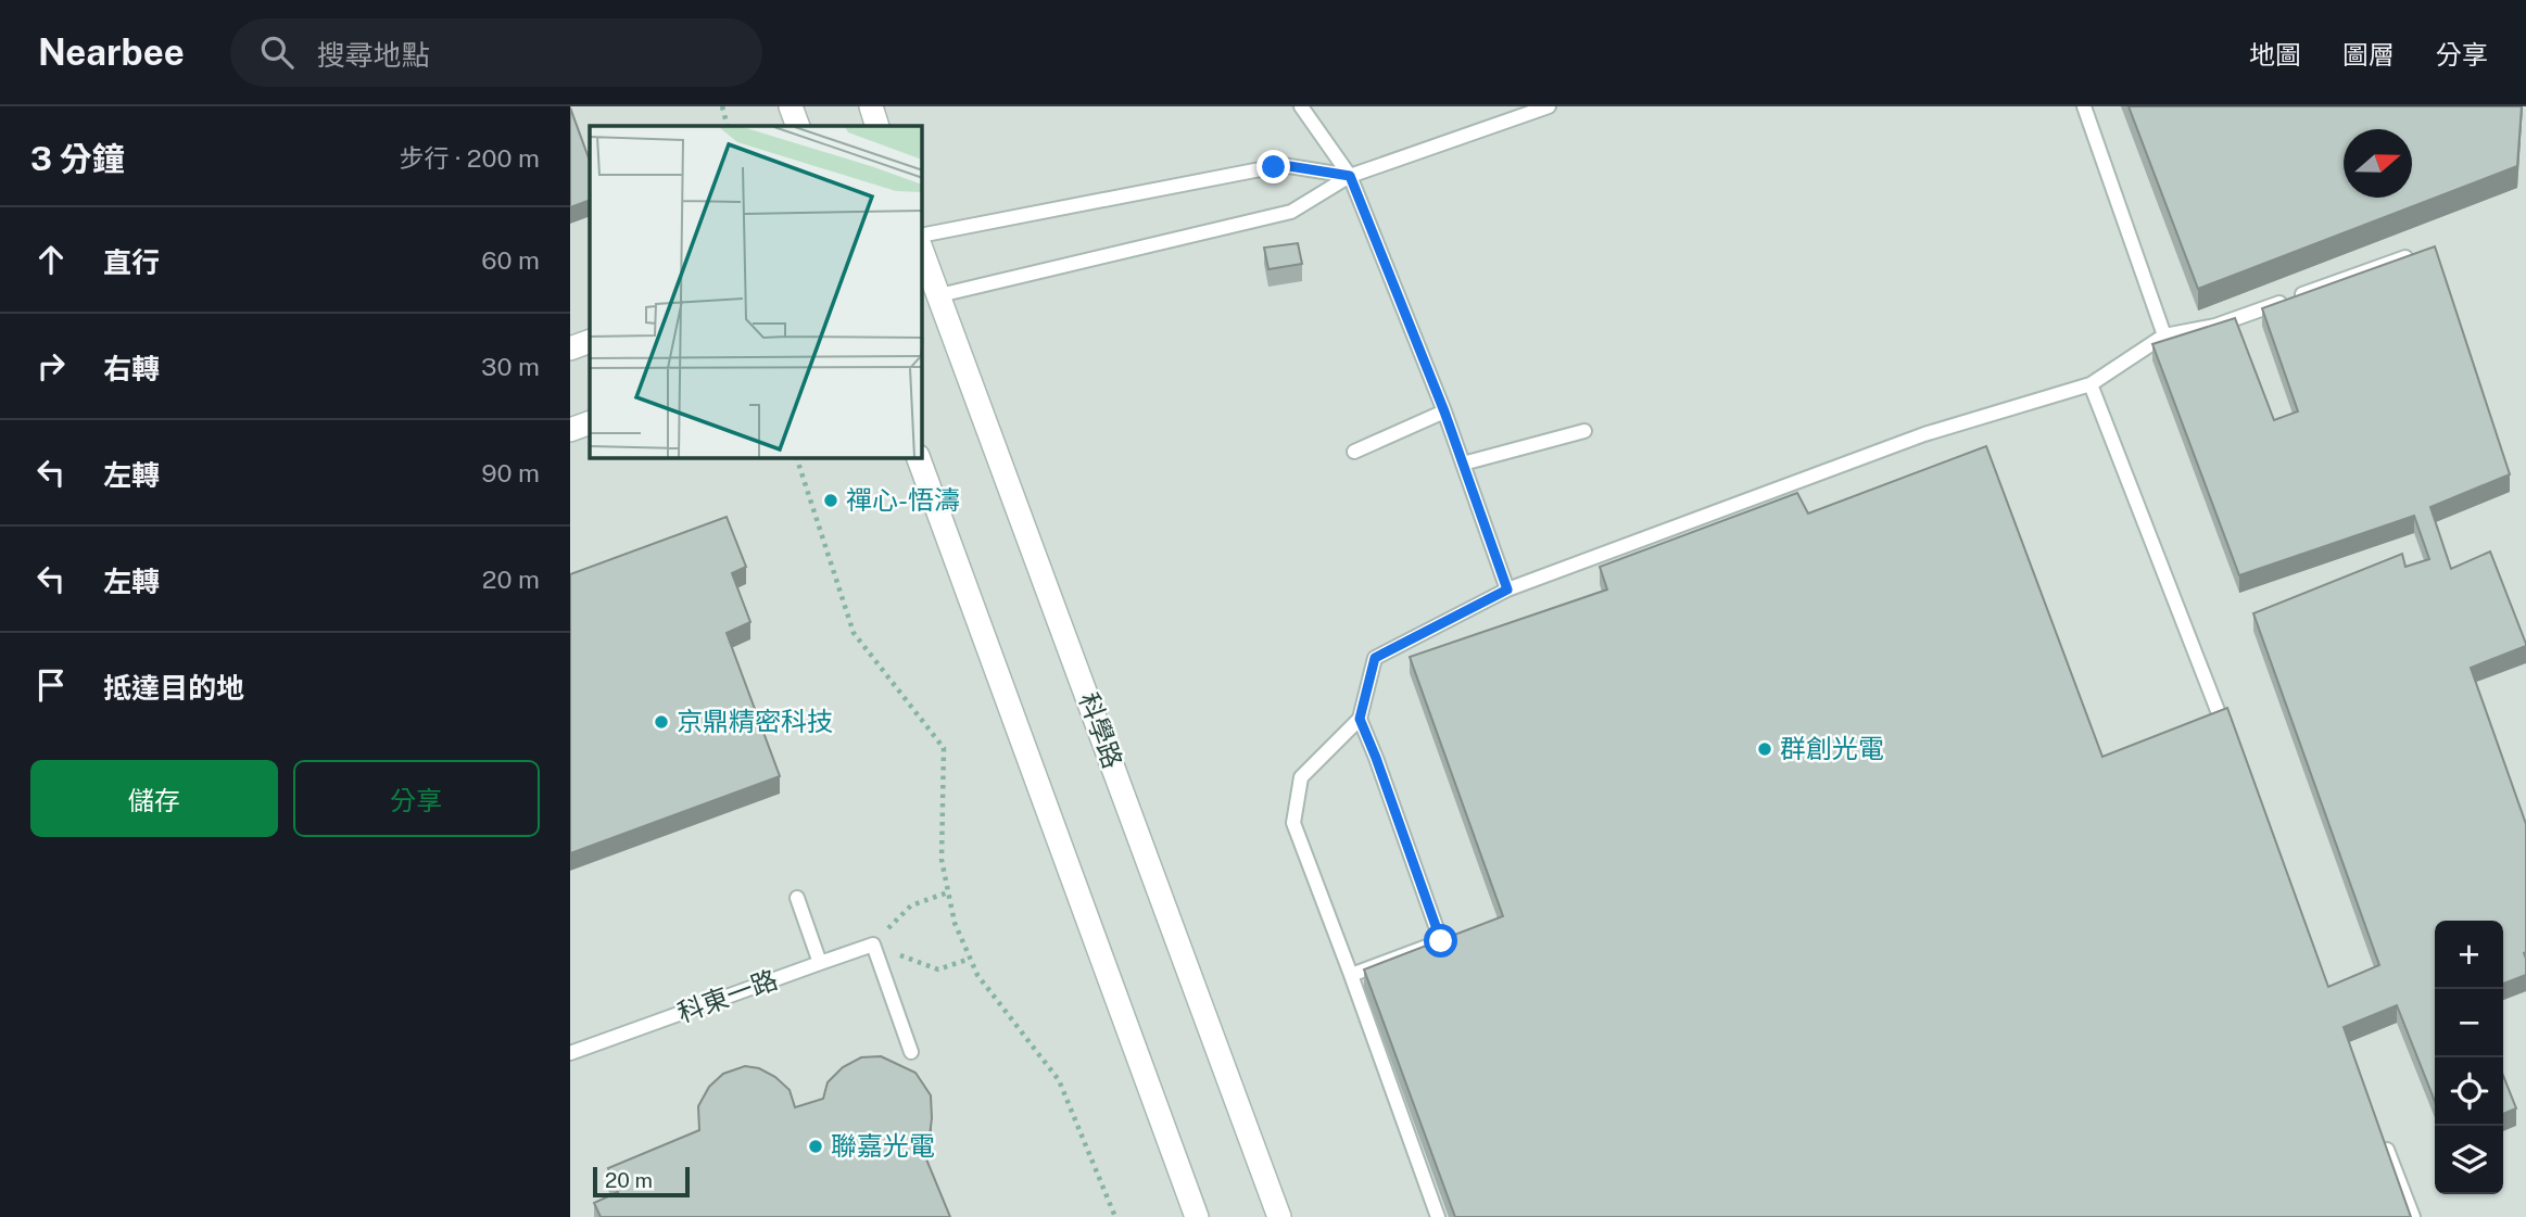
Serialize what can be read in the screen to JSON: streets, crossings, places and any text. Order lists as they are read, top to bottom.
{
  "streets": {
    "street": ["科學路"],
    "lane": ["科東一路"]
  },
  "places": [
    "禪心-悟濤",
    "京鼎精密科技",
    "群創光電",
    "聯嘉光電"
  ],
  "scale_bar": "20 m",
  "north": "right",
  "page": {
    "header": "Nearbee",
    "search": "搜尋地點",
    "nav": ["地圖", "圖層", "分享"],
    "heading": ["3 分鐘", "步行 · 200 m"],
    "list": [
      ["直行", "60 m"],
      ["右轉", "30 m"],
      ["左轉", "90 m"],
      ["左轉", "20 m"],
      "抵達目的地"
    ],
    "buttons": ["儲存", "分享"],
    "map_buttons": ["+", "−"],
    "scale": "20 m"
  }
}
